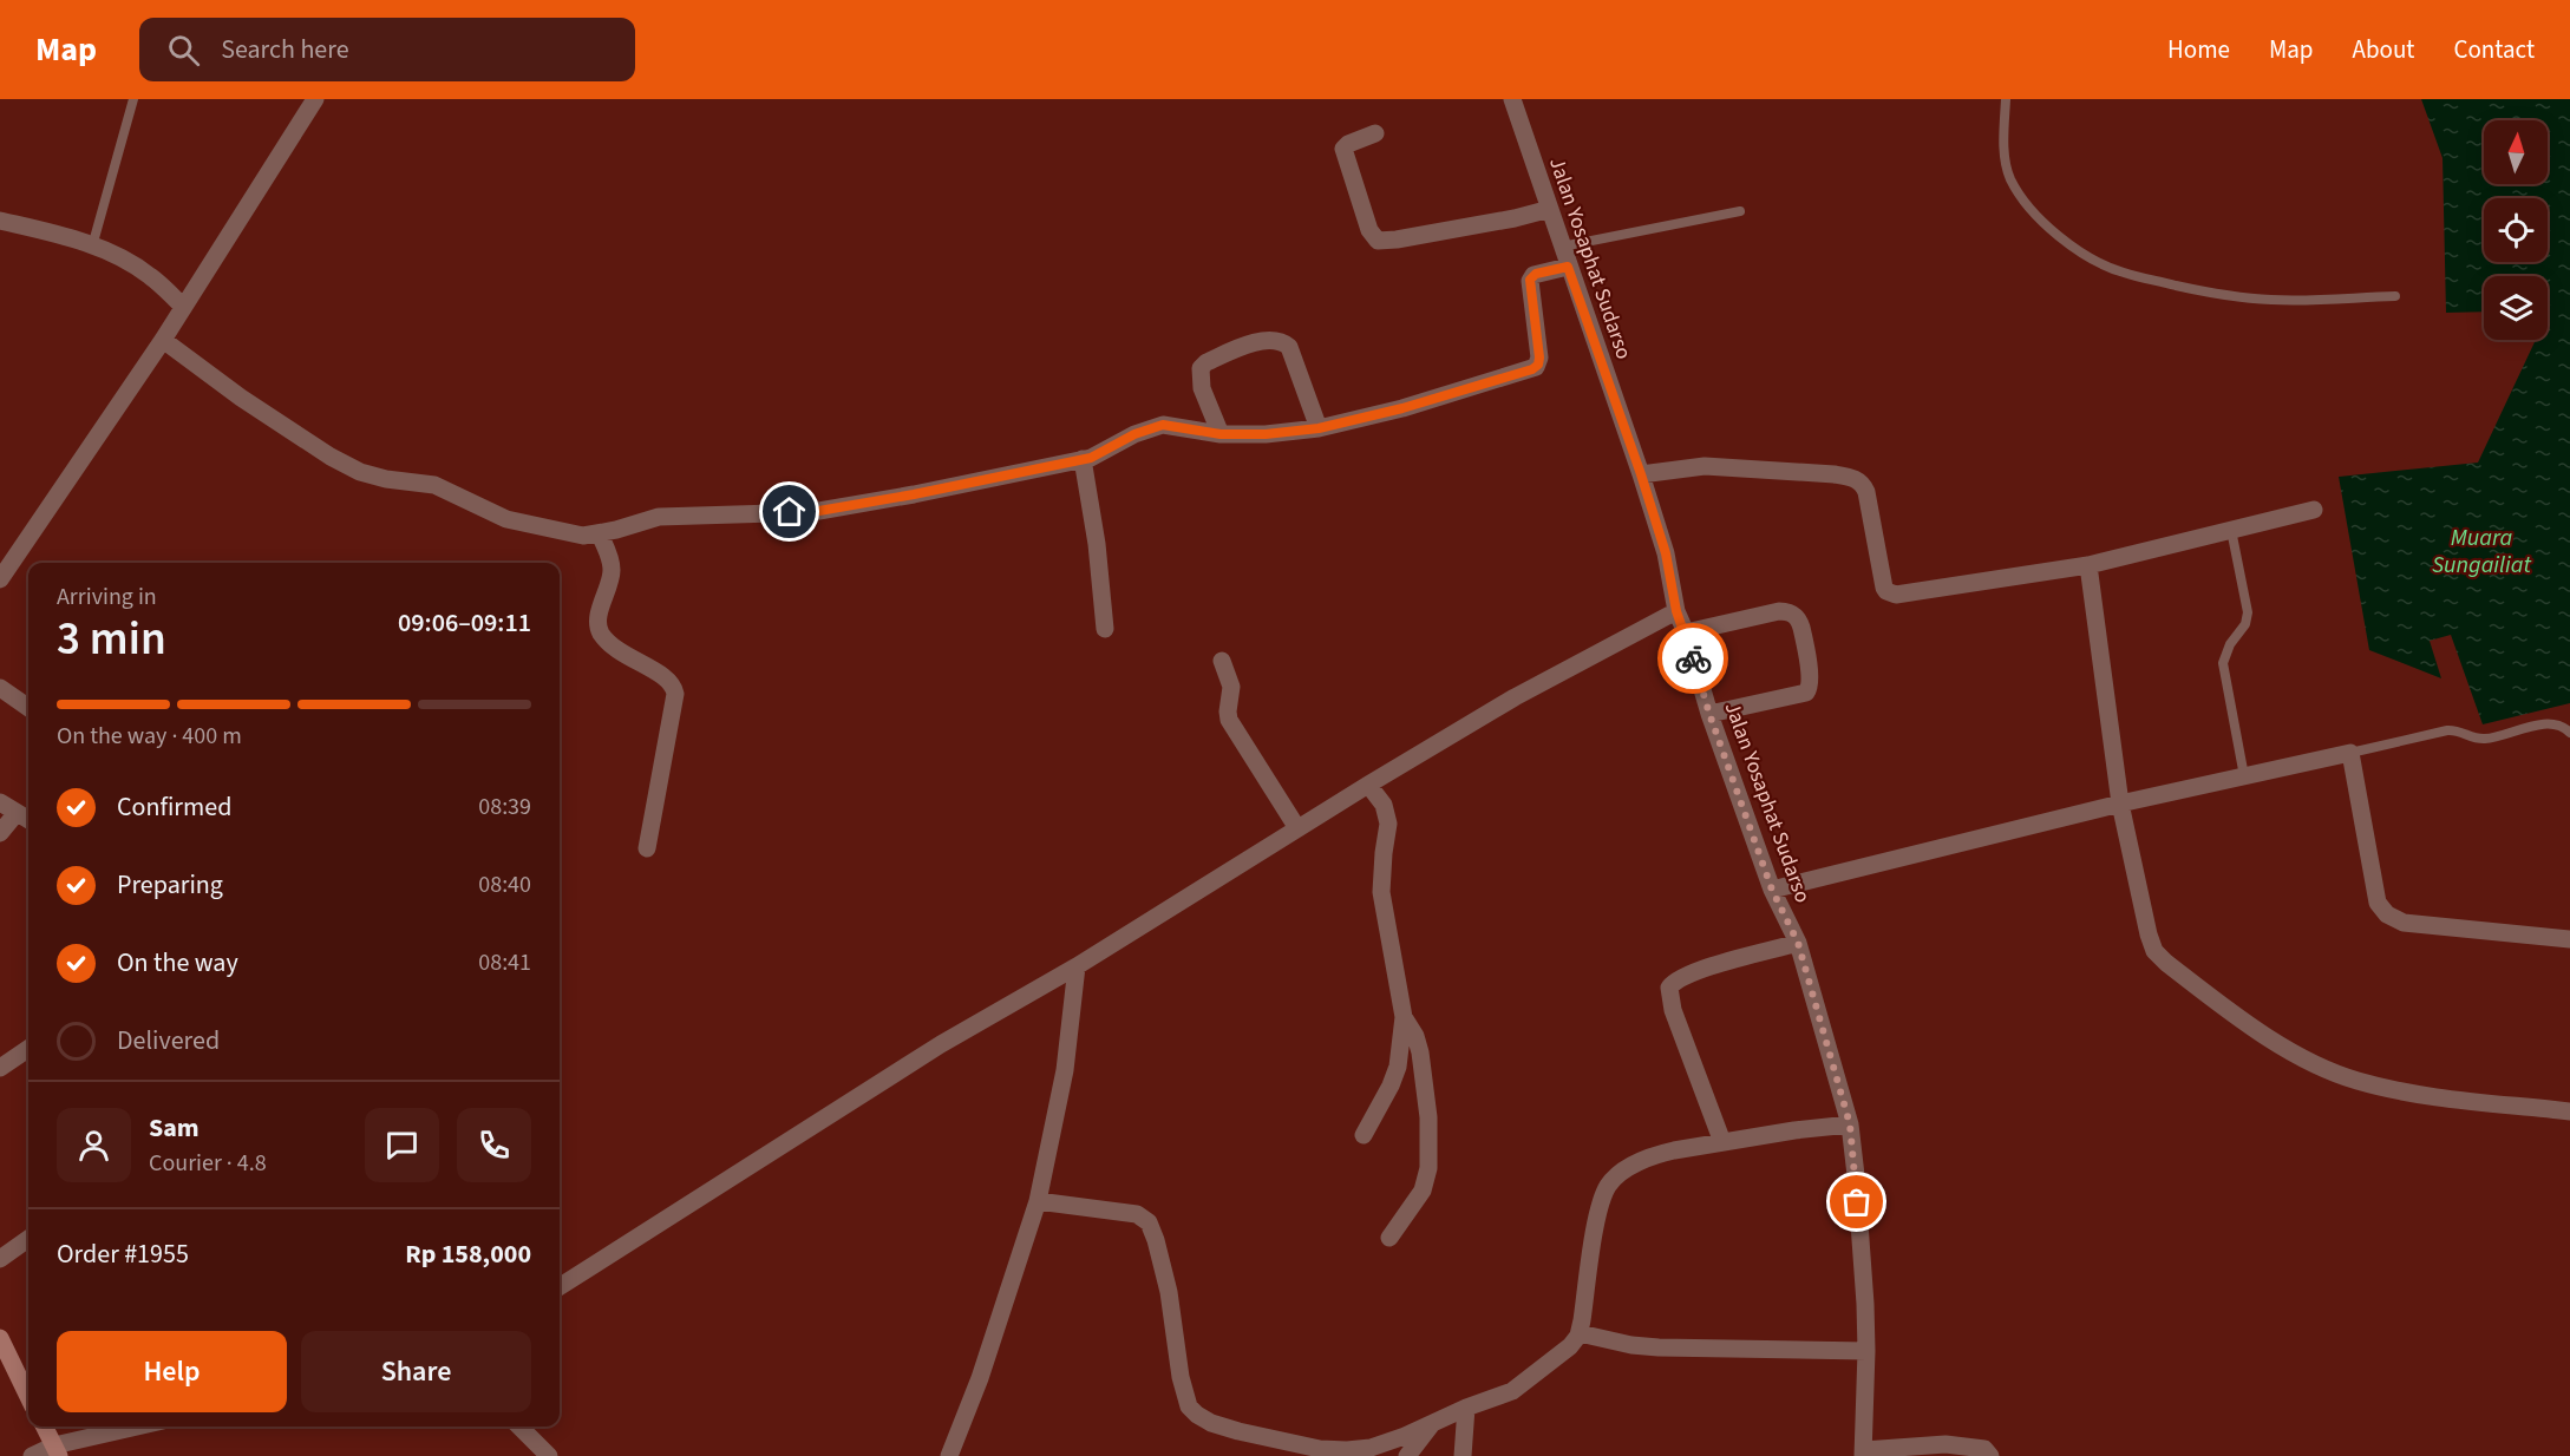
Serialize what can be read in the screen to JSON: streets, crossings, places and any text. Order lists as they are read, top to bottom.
{
  "streets": {
    "street": ["Jalan Yosaphat Sudarso"]
  },
  "water": ["Muara Sungailiat"],
  "north": "top",
  "page": {
    "header": "Map",
    "search": "Search here",
    "nav": [
      "Home",
      "Map",
      "About",
      "Contact"
    ],
    "heading": ["3 min", "Arriving in", "09:06–09:11"],
    "panel": [
      "Sam",
      "Courier · 4.8",
      "Order #1955",
      "Rp 158,000"
    ],
    "bar": "On the way · 400 m",
    "list": [
      ["Confirmed", "08:39"],
      ["Preparing", "08:40"],
      ["On the way", "08:41"],
      "Delivered"
    ],
    "buttons": ["Help", "Share"]
  }
}
